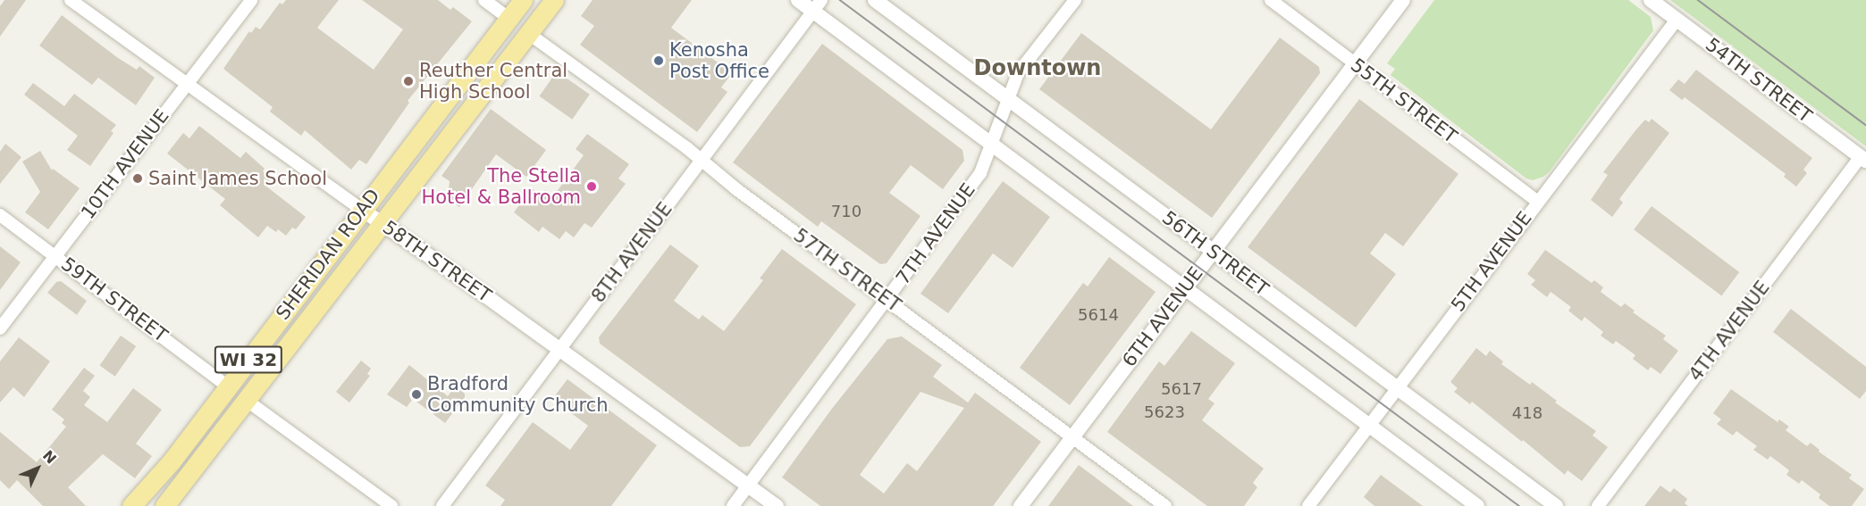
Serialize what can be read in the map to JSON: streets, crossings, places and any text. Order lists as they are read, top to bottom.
{
  "streets": {
    "main road": ["SHERIDAN ROAD", "WI 32"],
    "street": [
      "54TH STREET",
      "55TH STREET",
      "10TH AVENUE",
      "7TH AVENUE",
      "8TH AVENUE",
      "56TH STREET",
      "58TH STREET",
      "5TH AVENUE",
      "57TH STREET",
      "59TH STREET",
      "6TH AVENUE",
      "4TH AVENUE"
    ]
  },
  "crossings": [
    ["54TH STREET", "5TH AVENUE"],
    ["54TH STREET", "4TH AVENUE"],
    ["55TH STREET", "5TH AVENUE"],
    ["55TH STREET", "6TH AVENUE"],
    ["10TH AVENUE", "58TH STREET"],
    ["10TH AVENUE", "59TH STREET"],
    ["7TH AVENUE", "56TH STREET"],
    ["7TH AVENUE", "58TH STREET"],
    ["7TH AVENUE", "57TH STREET"],
    ["8TH AVENUE", "58TH STREET"],
    ["8TH AVENUE", "57TH STREET"],
    ["56TH STREET", "5TH AVENUE"],
    ["56TH STREET", "6TH AVENUE"],
    ["SHERIDAN ROAD", "58TH STREET"],
    ["SHERIDAN ROAD", "57TH STREET"],
    ["SHERIDAN ROAD", "59TH STREET"],
    ["57TH STREET", "6TH AVENUE"]
  ],
  "districts": ["Downtown"],
  "places": [
    "Kenosha Post Office",
    "Reuther Central High School",
    "Saint James School",
    "The Stella Hotel & Ballroom",
    "Bradford Community Church"
  ],
  "house_numbers": [
    "710",
    "5614",
    "5617",
    "5623",
    "418"
  ],
  "north": "top right"
}
